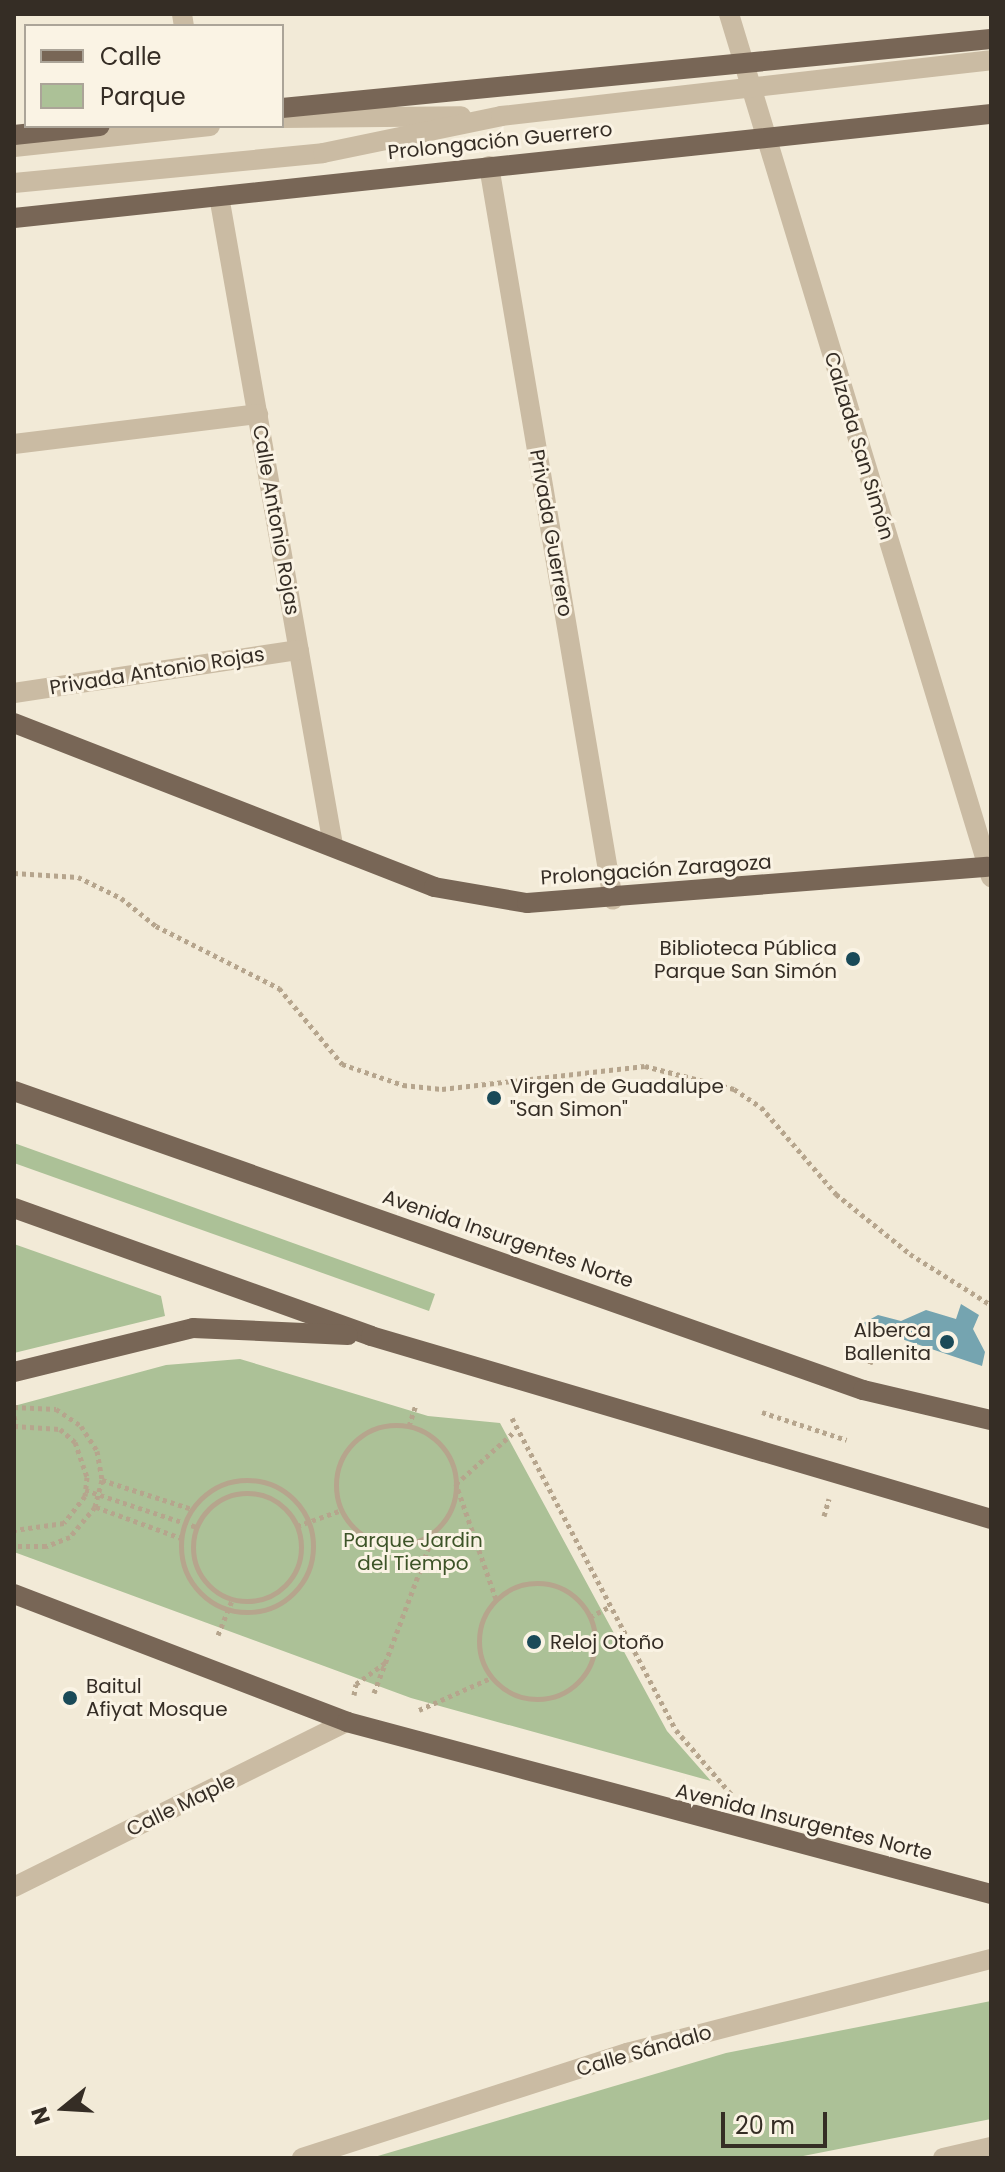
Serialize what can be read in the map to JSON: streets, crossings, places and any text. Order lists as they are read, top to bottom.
{
  "streets": {
    "main road": ["Prolongación Guerrero", "Prolongación Zaragoza", "Avenida Insurgentes Norte"],
    "street": [
      "Calzada San Simón",
      "Calle Antonio Rojas",
      "Privada Guerrero",
      "Privada Antonio Rojas",
      "Calle Maple",
      "Calle Sándalo"
    ]
  },
  "crossings": [
    ["Prolongación Guerrero", "Calzada San Simón"],
    ["Prolongación Guerrero", "Calle Antonio Rojas"],
    ["Prolongación Guerrero", "Privada Guerrero"],
    ["Calzada San Simón", "Prolongación Zaragoza"],
    ["Calle Antonio Rojas", "Privada Antonio Rojas"],
    ["Calle Antonio Rojas", "Prolongación Zaragoza"],
    ["Privada Guerrero", "Prolongación Zaragoza"],
    ["Avenida Insurgentes Norte", "Calle Maple"]
  ],
  "parks": ["Parque Jardin del Tiempo"],
  "places": [
    "Biblioteca Pública Parque San Simón",
    "Virgen de Guadalupe \"San Simon\"",
    "Alberca Ballenita",
    "Reloj Otoño",
    "Baitul Afiyat Mosque"
  ],
  "legend": ["Calle", "Parque"],
  "scale_bar": "20 m",
  "north": "left"
}
